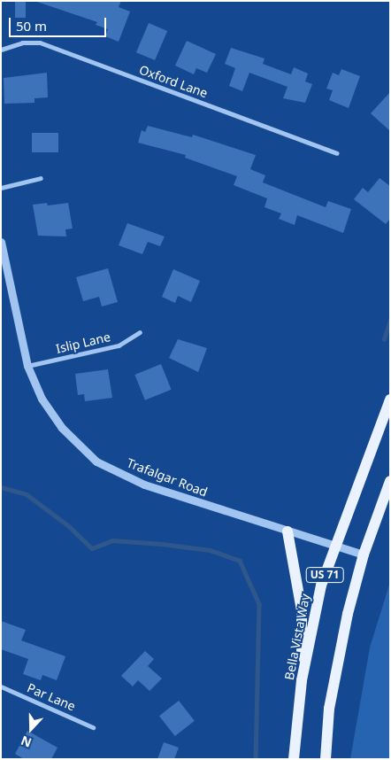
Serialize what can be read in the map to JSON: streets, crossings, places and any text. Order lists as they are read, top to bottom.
{
  "streets": {
    "main road": ["US 71", "Bella Vista Way"],
    "street": [
      "Oxford Lane",
      "Islip Lane",
      "Trafalgar Road",
      "Par Lane"
    ]
  },
  "crossings": [
    ["Islip Lane", "Trafalgar Road"],
    ["Trafalgar Road", "US 71"],
    ["Trafalgar Road", "Bella Vista Way"]
  ],
  "scale_bar": "50 m",
  "north": "bottom"
}
